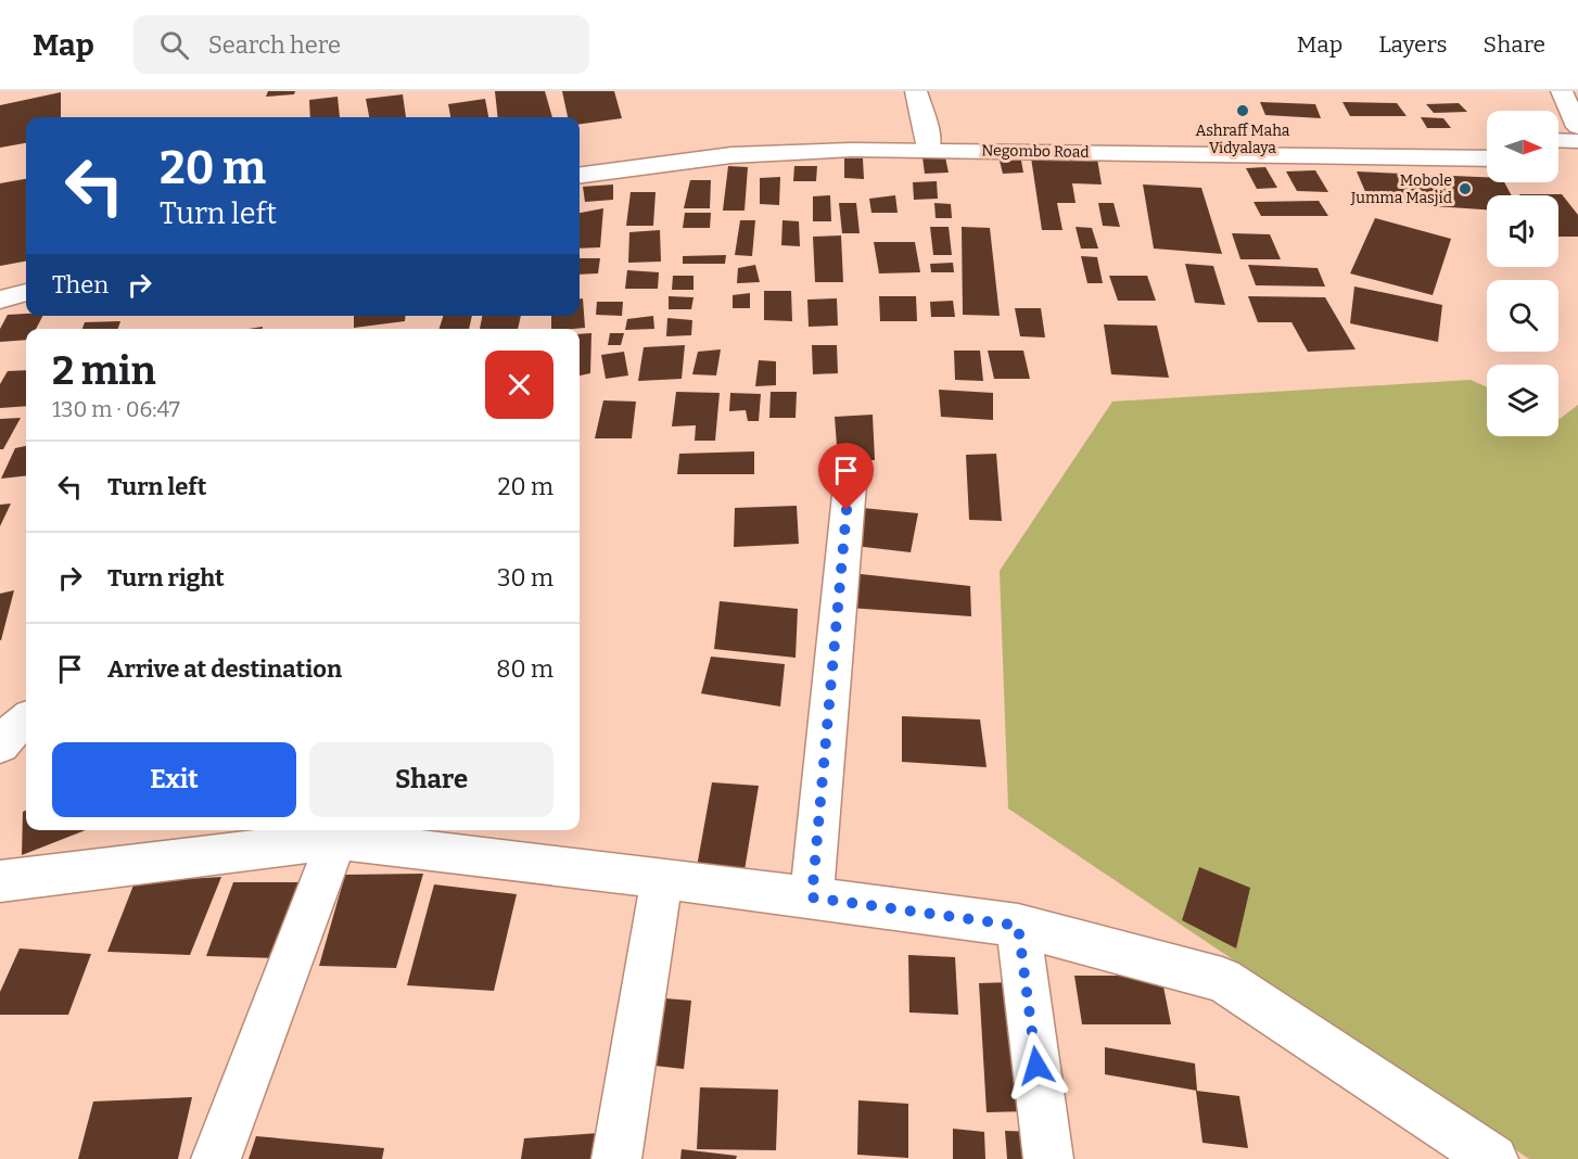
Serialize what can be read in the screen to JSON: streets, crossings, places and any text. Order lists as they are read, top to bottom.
{
  "streets": {
    "main road": ["Negombo Road"]
  },
  "places": ["Ashraff Maha Vidyalaya", "Mobole Jumma Masjid"],
  "north": "right",
  "page": {
    "header": "Map",
    "search": "Search here",
    "nav": ["Map", "Layers", "Share"],
    "turn": ["20 m", "Turn left"],
    "then": "Then",
    "heading": ["2 min", "130 m · 06:47"],
    "list": [
      {
        "name": "Turn left",
        "value": "20 m"
      },
      {
        "name": "Turn right",
        "value": "30 m"
      },
      {
        "name": "Arrive at destination",
        "value": "80 m"
      }
    ],
    "buttons": ["Exit", "Share"]
  }
}
